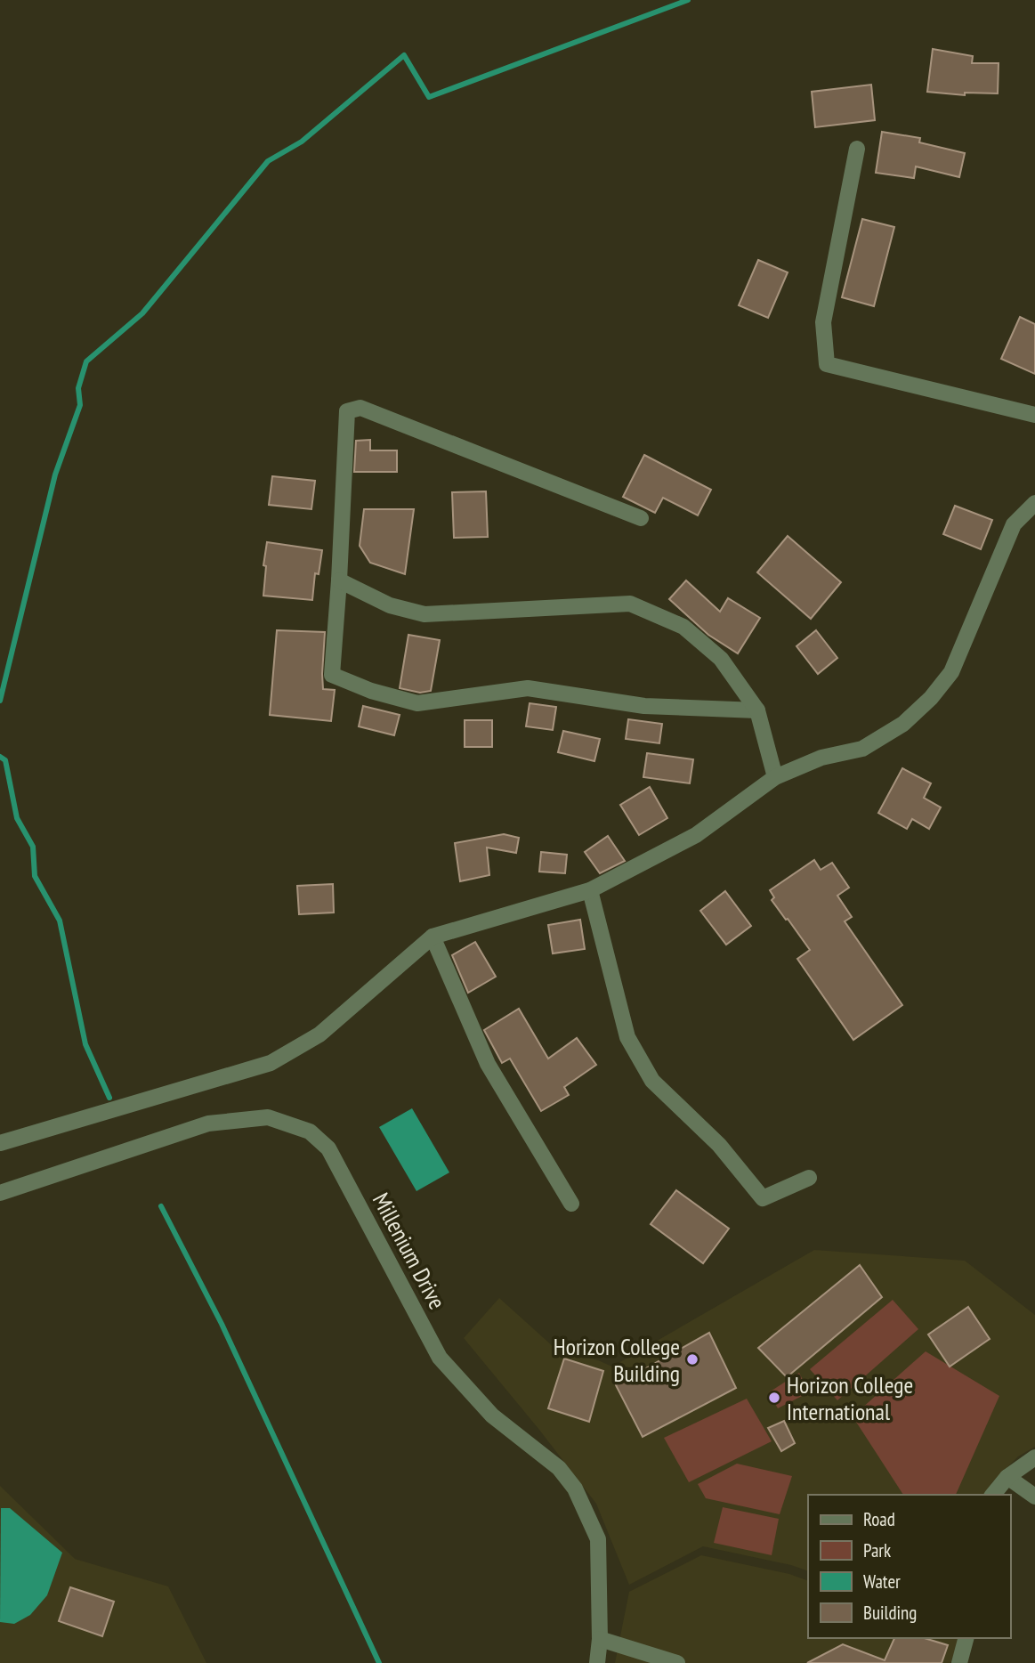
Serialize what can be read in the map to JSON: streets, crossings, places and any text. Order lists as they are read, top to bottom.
{
  "streets": {
    "street": ["Millenium Drive"]
  },
  "places": ["Horizon College Building", "Horizon College International"],
  "legend": [
    "Road",
    "Park",
    "Water",
    "Building"
  ]
}
